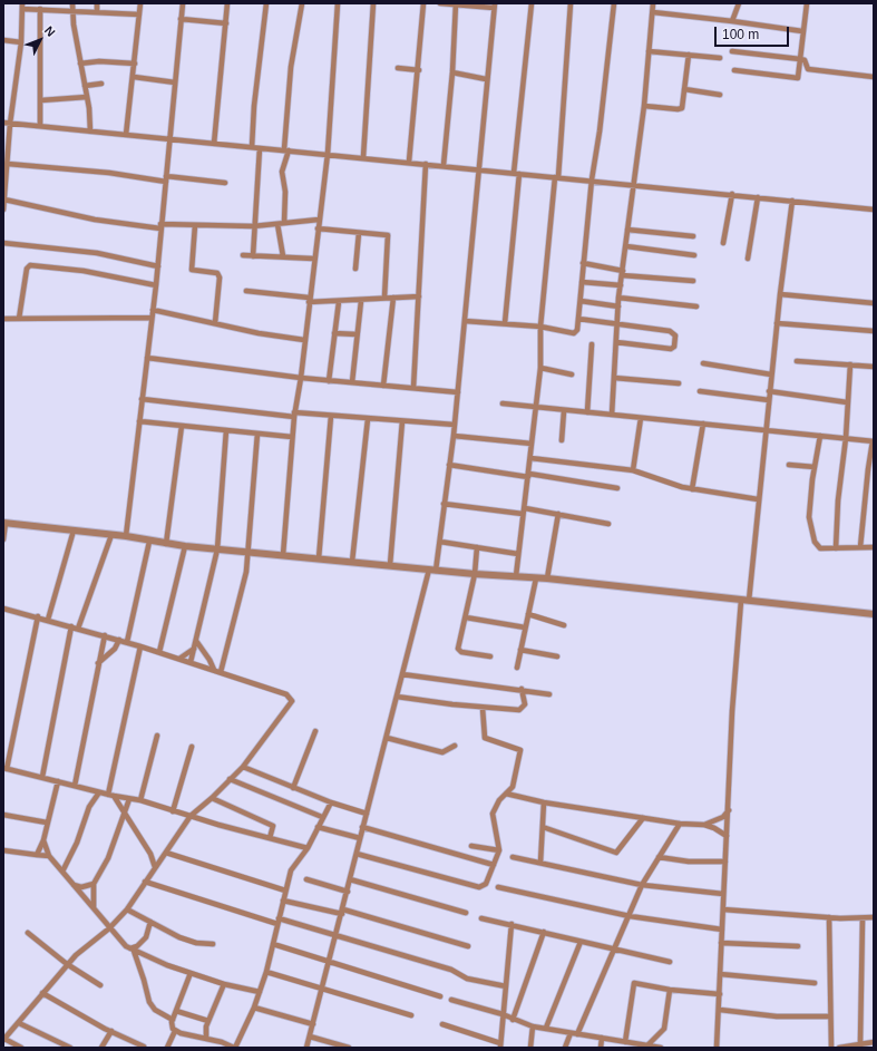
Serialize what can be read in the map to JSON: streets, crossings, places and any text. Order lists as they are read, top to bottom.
{
  "scale_bar": "100 m",
  "north": "top right"
}
